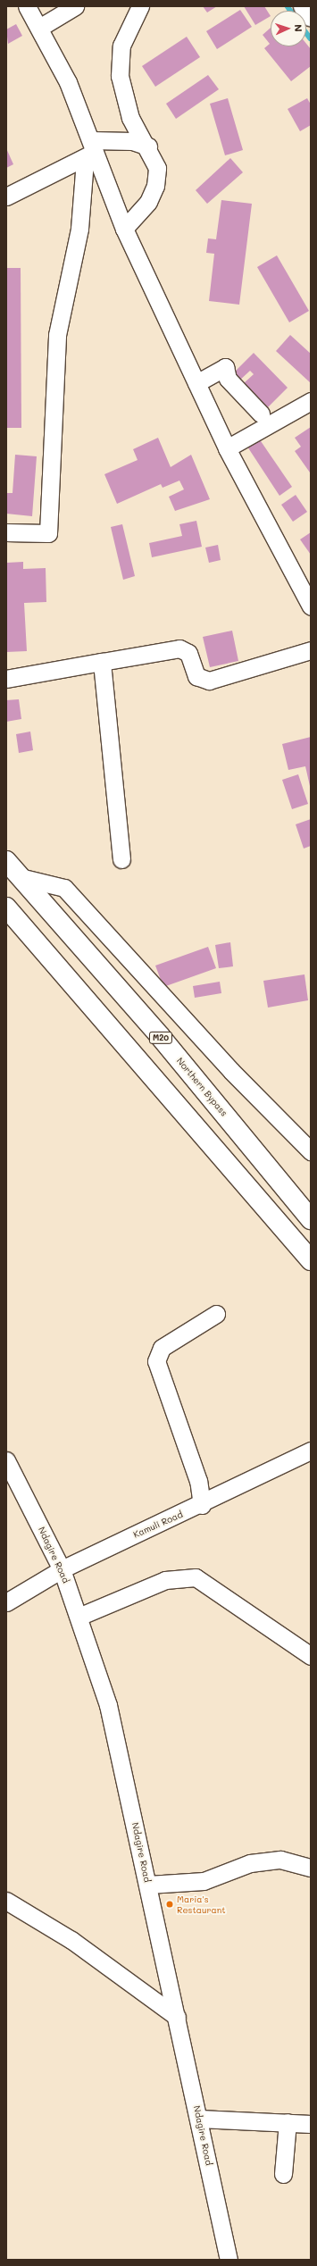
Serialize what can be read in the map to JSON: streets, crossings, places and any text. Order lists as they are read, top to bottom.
{
  "streets": {
    "main road": ["M20", "Northern Bypass"],
    "street": ["Kamuli Road", "Ndagire Road"]
  },
  "crossings": [
    ["Kamuli Road", "Ndagire Road"]
  ],
  "places": ["Maria's Restaurant"],
  "north": "right"
}
